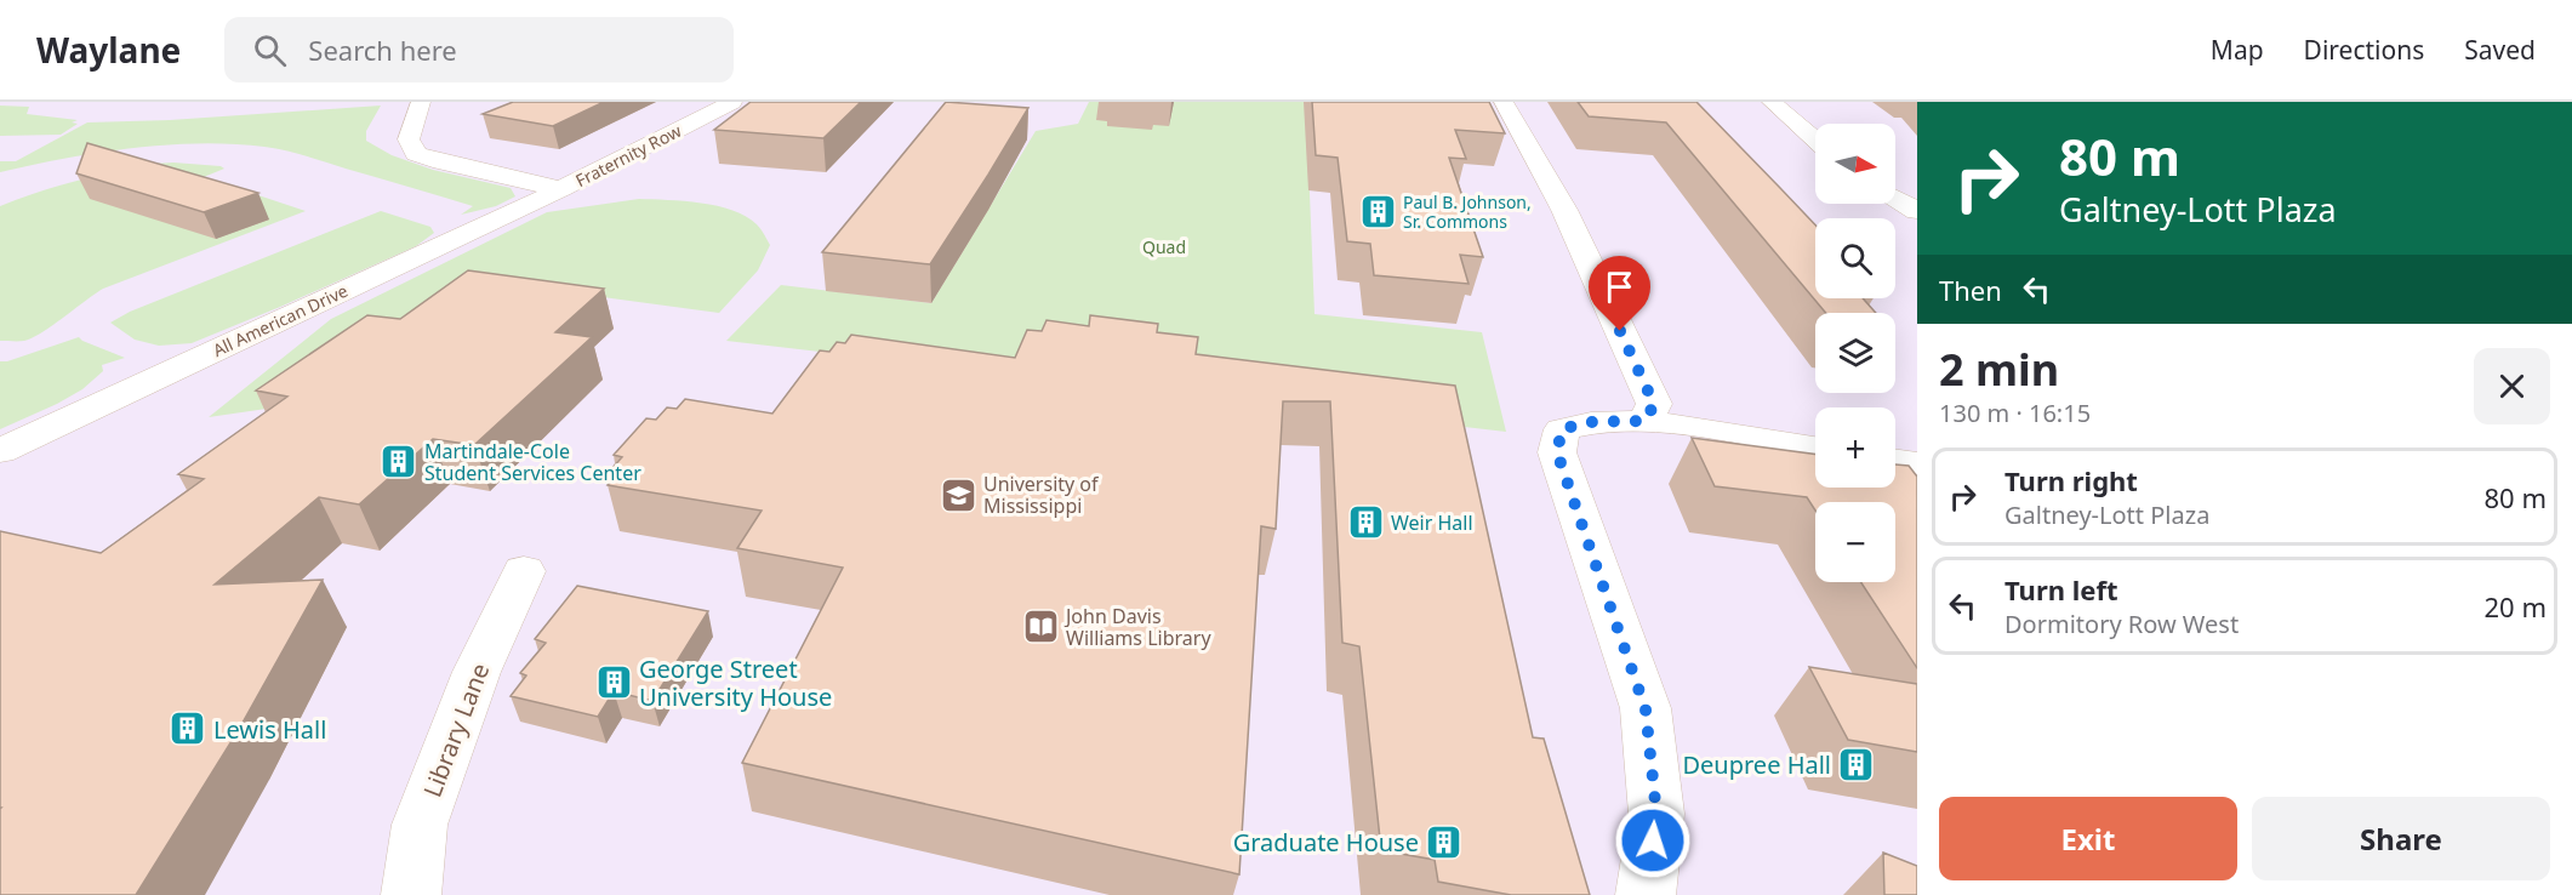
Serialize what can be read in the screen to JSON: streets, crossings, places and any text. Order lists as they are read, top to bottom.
{
  "streets": {
    "street": ["Fraternity Row", "All American Drive", "Library Lane"]
  },
  "crossings": [
    ["Fraternity Row", "All American Drive"]
  ],
  "parks": ["Quad"],
  "places": {
    "building": [
      "Paul B. Johnson, Sr. Commons",
      "Martindale-Cole Student Services Center",
      "Weir Hall",
      "George Street University House",
      "Lewis Hall",
      "Deupree Hall",
      "Graduate House"
    ],
    "school or university": ["University of Mississippi"],
    "library": ["John Davis Williams Library"]
  },
  "north": "right",
  "page": {
    "header": "Waylane",
    "search": "Search here",
    "nav": ["Map", "Directions", "Saved"],
    "turn": ["80 m", "Galtney-Lott Plaza"],
    "map_buttons": ["+", "−"],
    "then": "Then",
    "heading": ["2 min", "130 m · 16:15"],
    "list": [
      {
        "name": "Turn right",
        "note": "Galtney-Lott Plaza",
        "value": "80 m"
      },
      {
        "name": "Turn left",
        "note": "Dormitory Row West",
        "value": "20 m"
      }
    ],
    "buttons": ["Exit", "Share"]
  }
}
